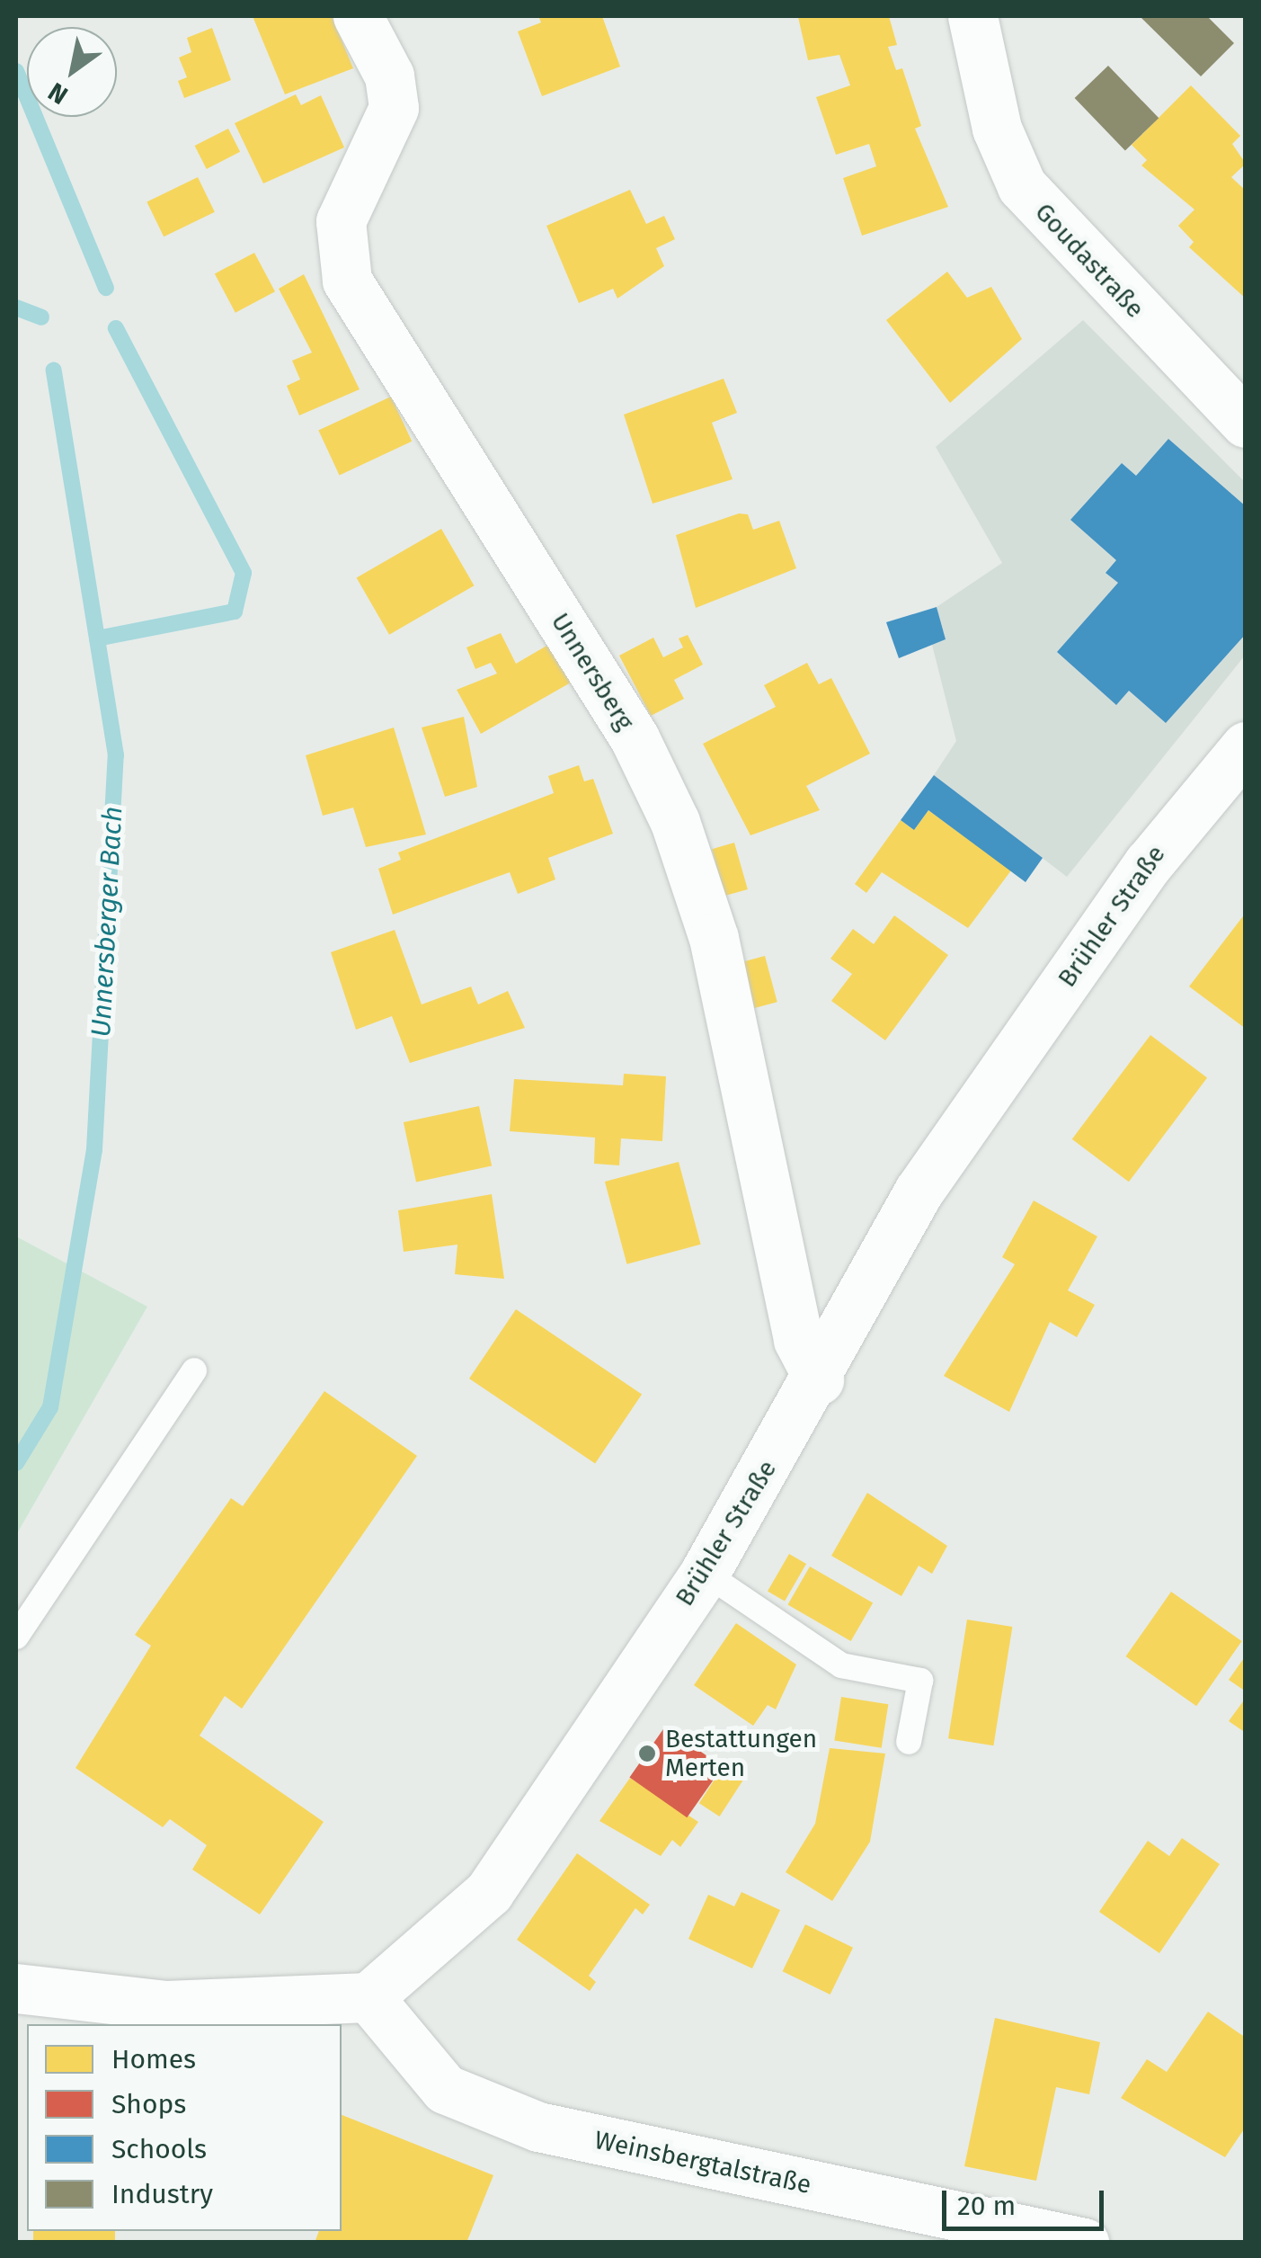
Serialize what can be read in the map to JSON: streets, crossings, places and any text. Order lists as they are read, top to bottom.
{
  "streets": {
    "street": [
      "Goudastraße",
      "Unnersberg",
      "Brühler Straße",
      "Weinsbergtalstraße"
    ]
  },
  "crossings": [
    ["Unnersberg", "Brühler Straße"],
    ["Brühler Straße", "Weinsbergtalstraße"]
  ],
  "water": ["Unnersberger Bach"],
  "places": ["Bestattungen Merten"],
  "legend": [
    "Homes",
    "Shops",
    "Schools",
    "Industry"
  ],
  "scale_bar": "20 m",
  "north": "bottom left"
}
